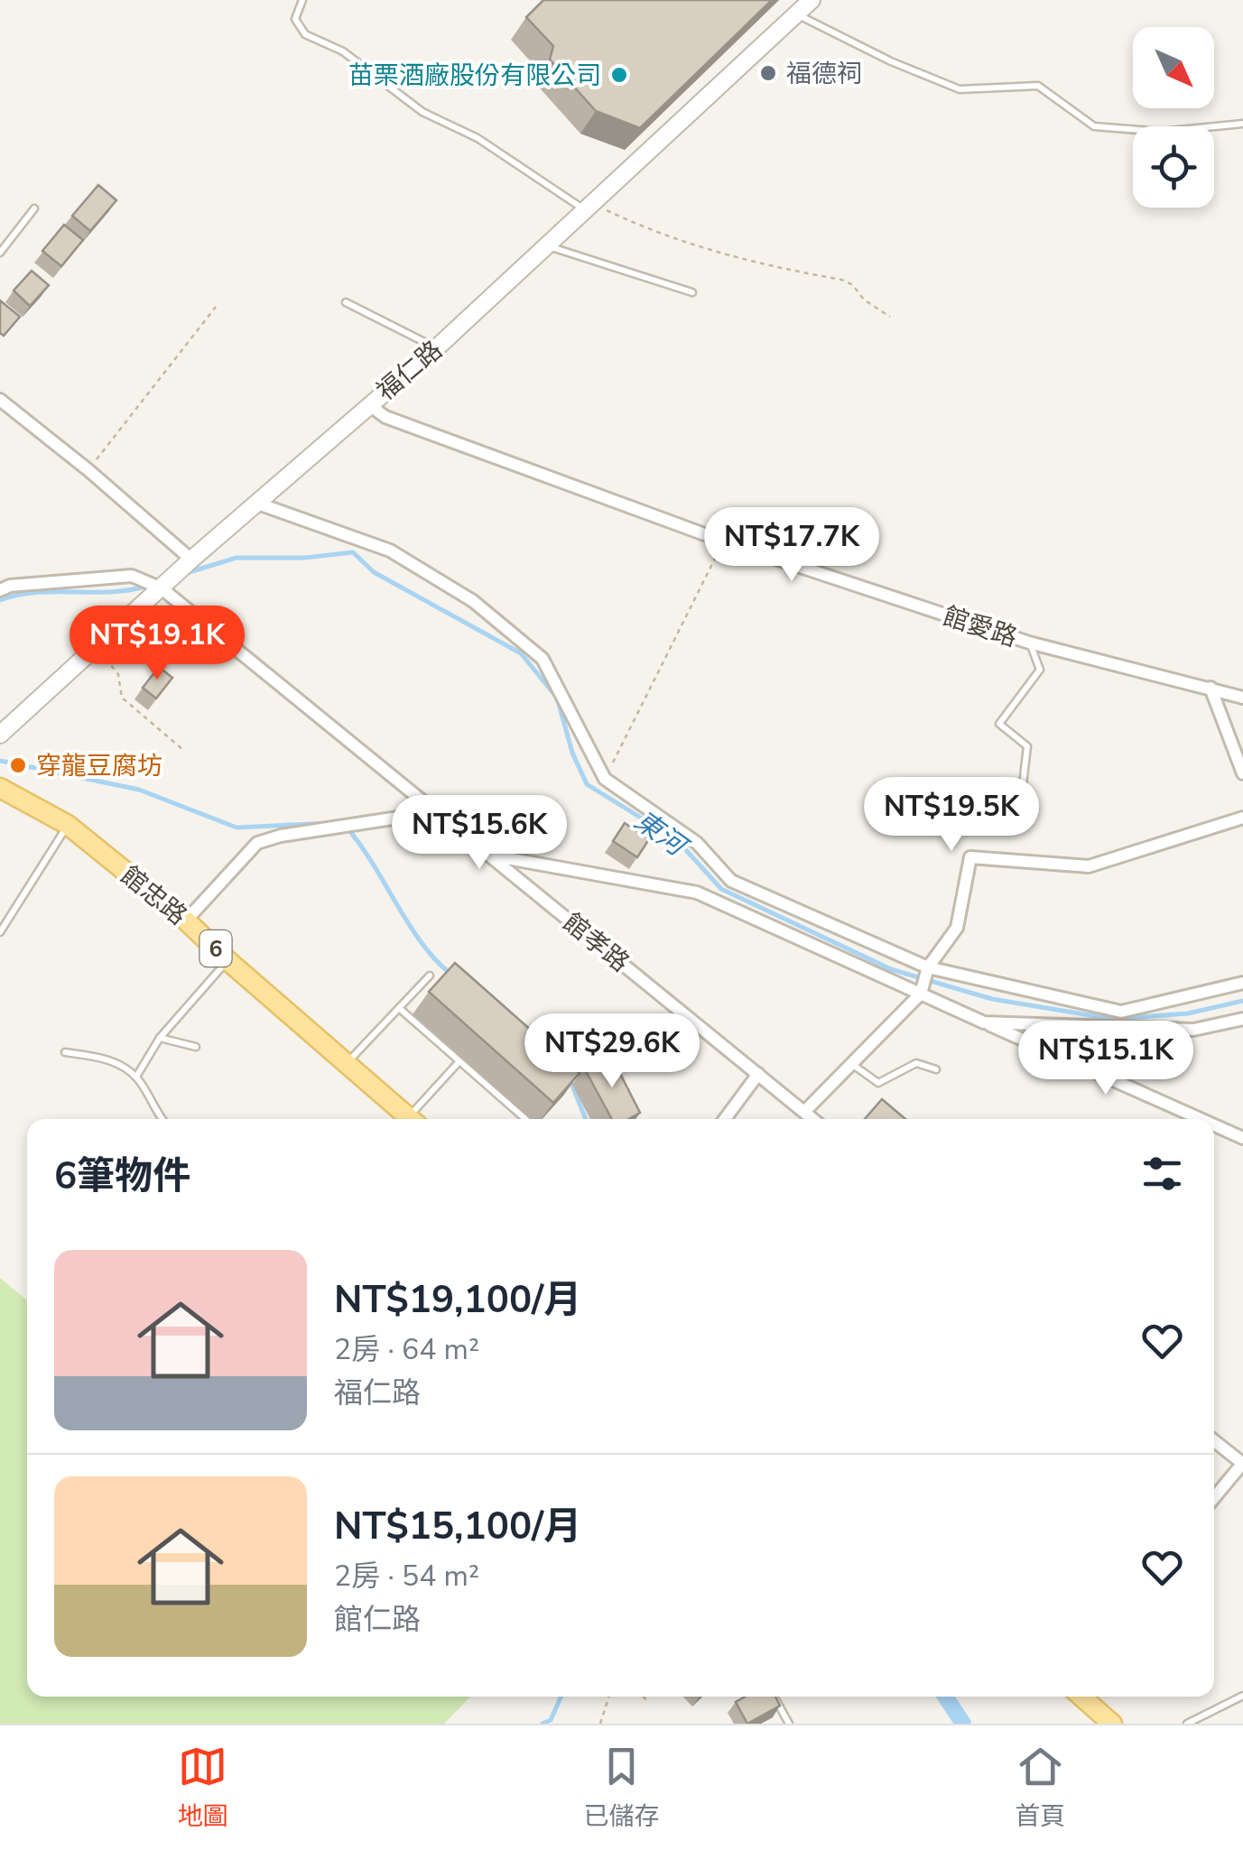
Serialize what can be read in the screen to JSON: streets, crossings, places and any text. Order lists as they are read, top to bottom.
{
  "streets": {
    "main road": ["館忠路", "6"],
    "street": ["福仁路", "館愛路", "館孝路"]
  },
  "crossings": [
    ["福仁路", "館愛路"],
    ["福仁路", "館孝路"]
  ],
  "water": ["東河"],
  "places": ["福德祠", "苗栗酒廠股份有限公司", "穿龍豆腐坊"],
  "north": "bottom right",
  "page": {
    "price": [
      "NT$17.7K",
      "NT$19.1K",
      "NT$19.5K",
      "NT$15.6K",
      "NT$29.6K",
      "NT$15.1K"
    ],
    "heading": "6筆物件",
    "list": [
      {
        "name": "NT$19,100/月",
        "note": "2房 · 64 m² · 福仁路"
      },
      {
        "name": "NT$15,100/月",
        "note": "2房 · 54 m² · 館仁路"
      }
    ],
    "tabs": ["地圖", "已儲存", "首頁"]
  }
}
